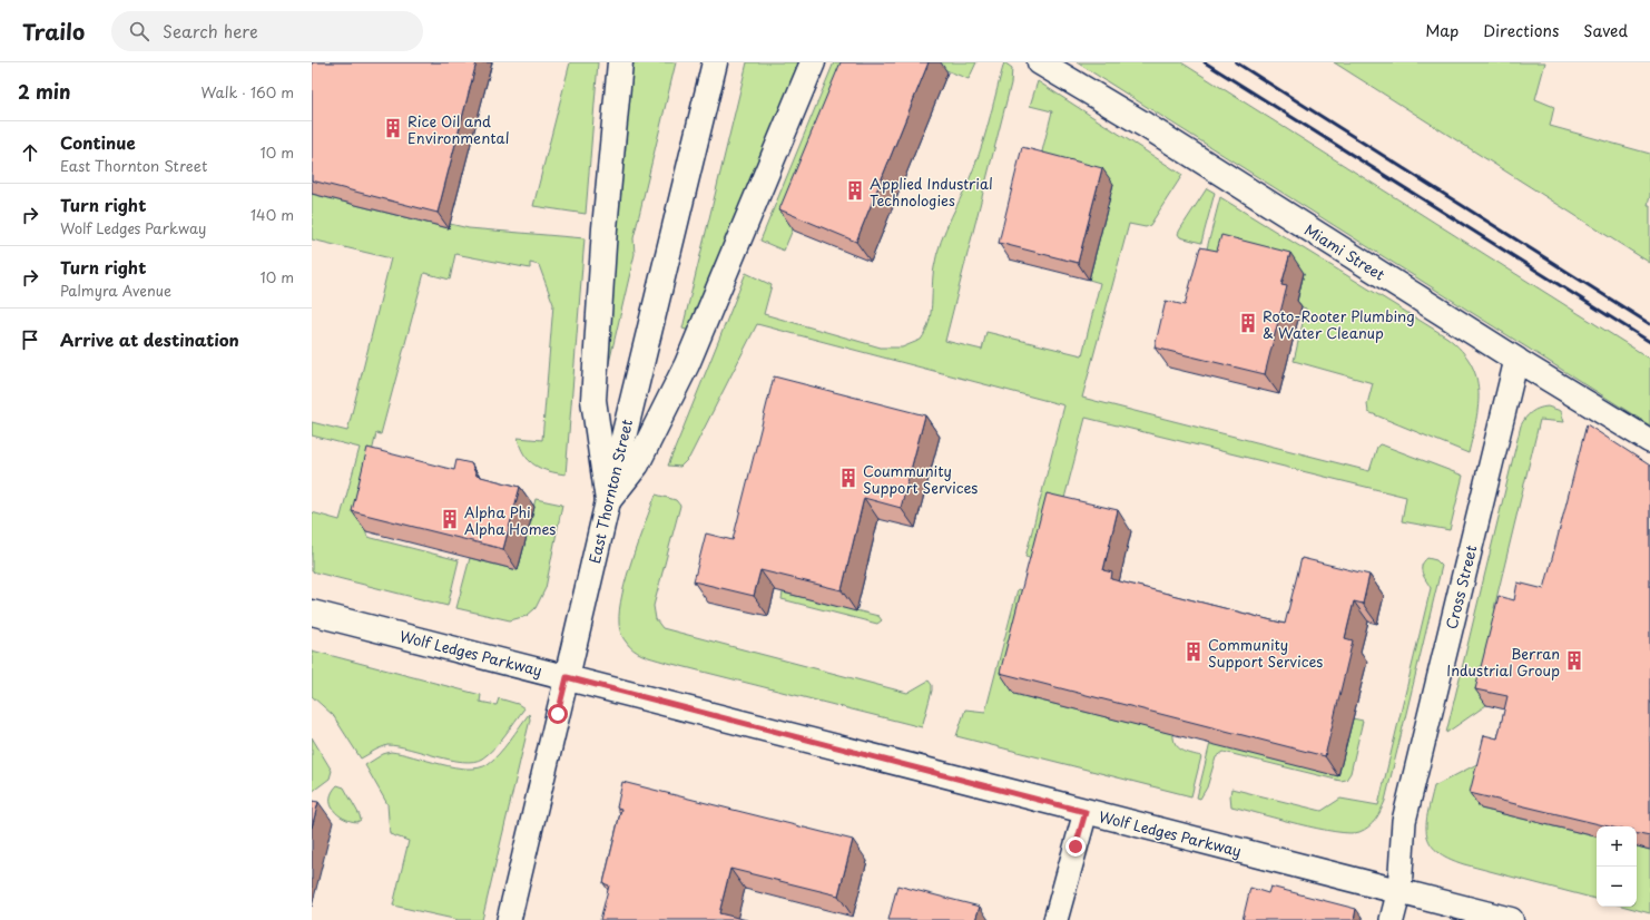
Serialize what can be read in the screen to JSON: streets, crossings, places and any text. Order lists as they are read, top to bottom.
{
  "streets": {
    "main road": ["Miami Street", "East Thornton Street", "Wolf Ledges Parkway"],
    "street": ["Cross Street"]
  },
  "crossings": [
    ["Miami Street", "Cross Street"],
    ["East Thornton Street", "Wolf Ledges Parkway"],
    ["Cross Street", "Wolf Ledges Parkway"]
  ],
  "places": {
    "building": [
      "Rice Oil and Environmental",
      "Applied Industrial Technologies",
      "Roto-Rooter Plumbing & Water Cleanup",
      "Coummunity Support Services",
      "Alpha Phi Alpha Homes",
      "Community Support Services",
      "Berran Industrial Group"
    ]
  },
  "page": {
    "header": "Trailo",
    "search": "Search here",
    "nav": ["Map", "Directions", "Saved"],
    "heading": ["2 min", "Walk · 160 m"],
    "list": [
      ["Continue", "East Thornton Street", "10 m"],
      ["Turn right", "Wolf Ledges Parkway", "140 m"],
      ["Turn right", "Palmyra Avenue", "10 m"],
      "Arrive at destination"
    ],
    "map_buttons": ["+", "−"]
  }
}
